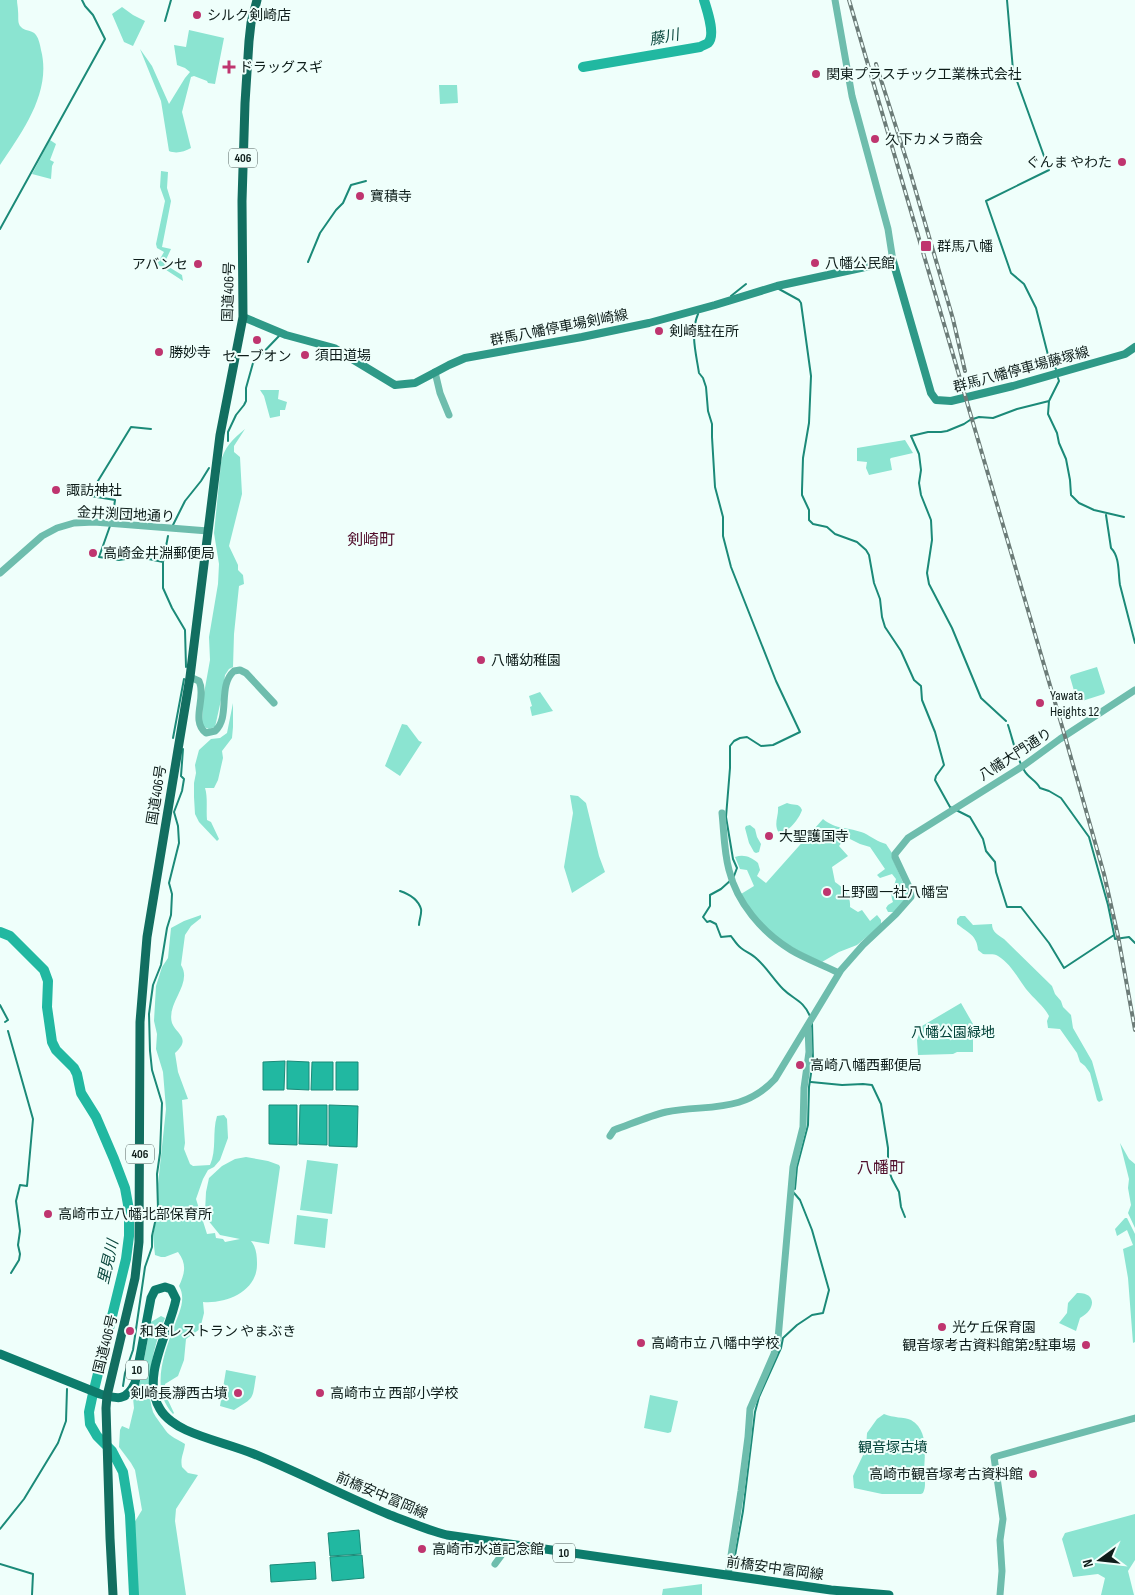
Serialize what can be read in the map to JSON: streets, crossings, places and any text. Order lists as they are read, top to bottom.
{
  "streets": {
    "highway": ["406", "国道406号"],
    "main road": [
      "群馬八幡停車場剣崎線",
      "群馬八幡停車場藤塚線",
      "10",
      "前橋安中富岡線"
    ],
    "street": ["金井渕団地通り", "八幡大門通り"]
  },
  "crossings": [
    ["国道406号", "群馬八幡停車場剣崎線"],
    ["国道406号", "金井渕団地通り"],
    ["国道406号", "前橋安中富岡線"],
    ["群馬八幡停車場剣崎線", "群馬八幡停車場藤塚線"]
  ],
  "districts": ["剣崎町", "八幡町"],
  "water": ["藤川", "里見川"],
  "parks": ["八幡公園緑地", "観音塚古墳"],
  "places": {
    "other": [
      "シルク剣崎店",
      "関東プラスチック工業株式会社",
      "久下カメラ商会",
      "ぐんま やわた",
      "寶積寺",
      "八幡公民館",
      "アバンセ",
      "剣崎駐在所",
      "セーブオン",
      "勝妙寺",
      "須田道場",
      "諏訪神社",
      "高崎金井淵郵便局",
      "八幡幼稚園",
      "Yawata Heights 12",
      "大聖護国寺",
      "上野國一社八幡宮",
      "高崎八幡西郵便局",
      "高崎市立八幡北部保育所",
      "光ケ丘保育園",
      "和食レストラン やまぶき",
      "高崎市立 八幡中学校",
      "観音塚考古資料館第2駐車場",
      "剣崎長瀞西古墳",
      "高崎市立 西部小学校",
      "高崎市観音塚考古資料館",
      "高崎市水道記念館"
    ],
    "health": ["ドラッグスギ"],
    "transit": ["群馬八幡"]
  },
  "north": "left"
}
